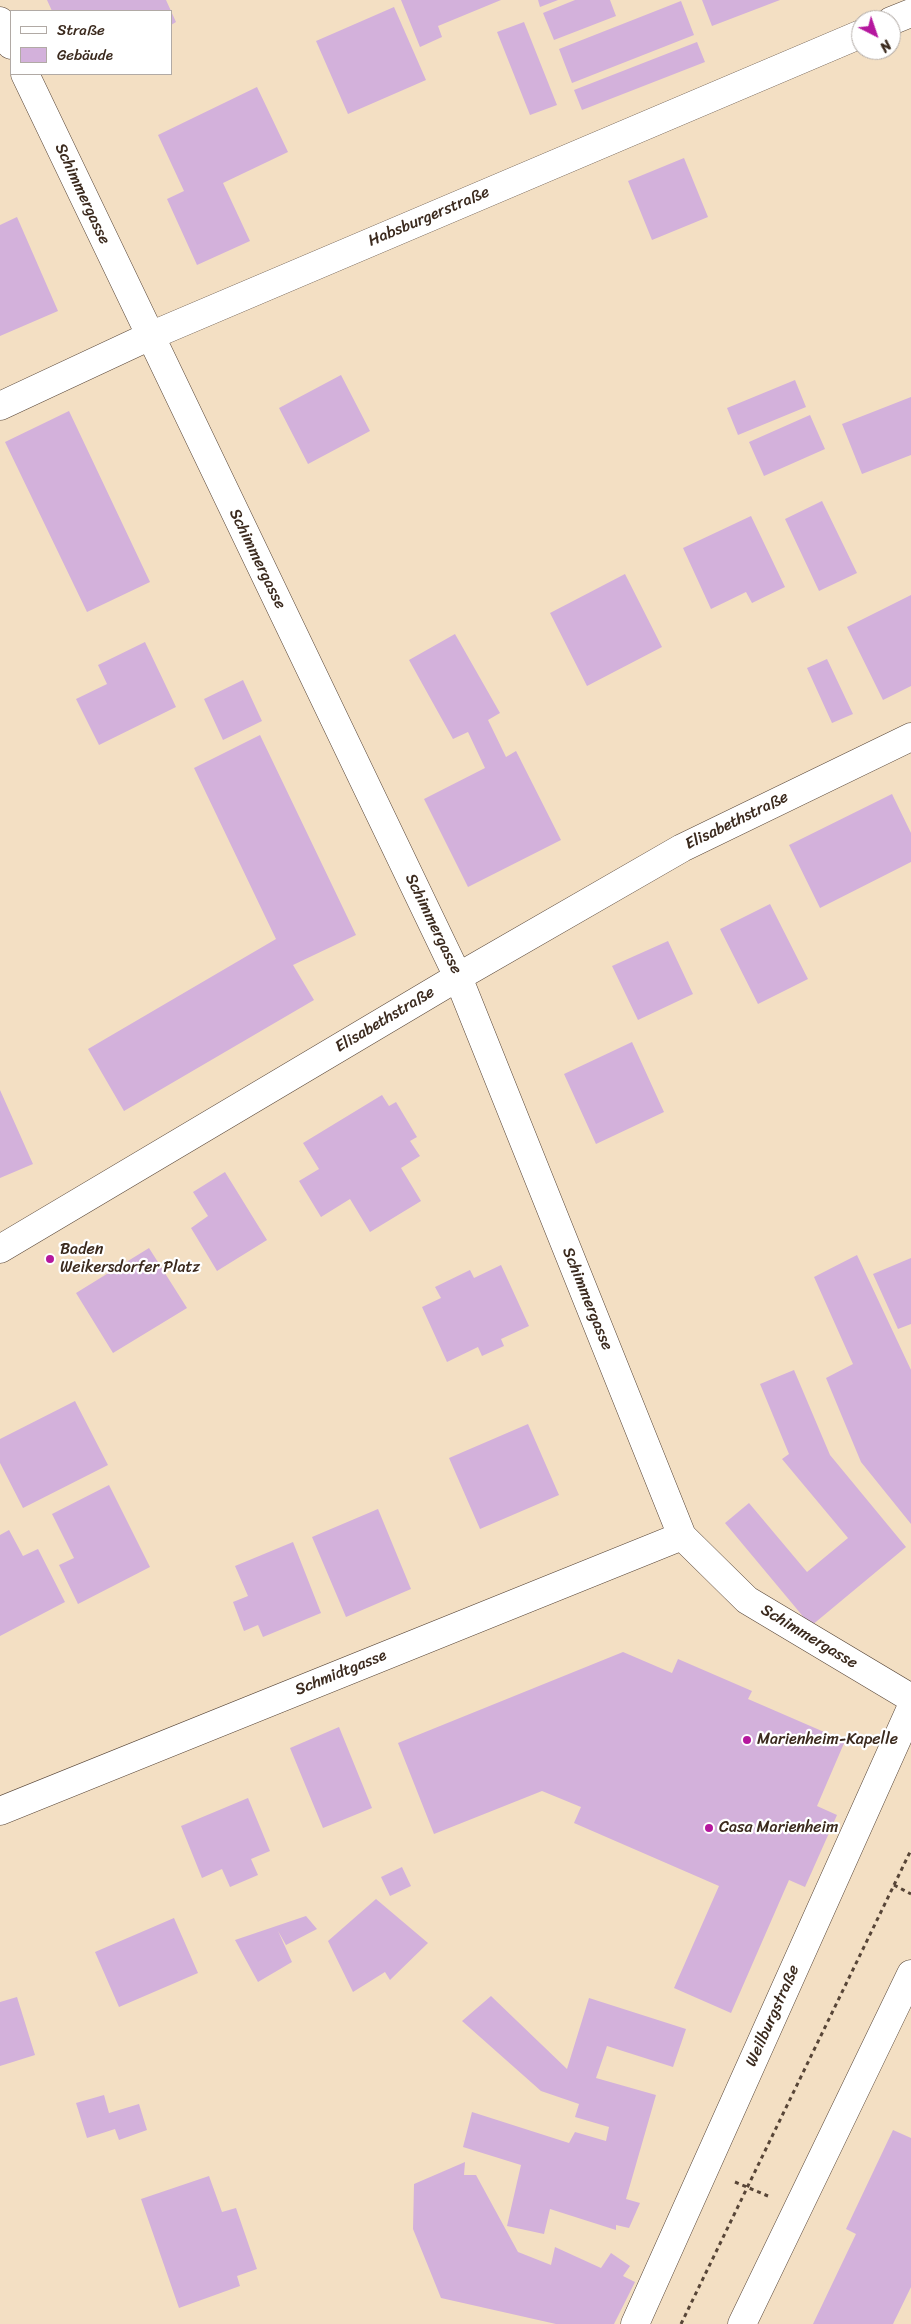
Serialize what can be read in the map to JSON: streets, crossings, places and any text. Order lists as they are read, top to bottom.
{
  "streets": {
    "street": [
      "Schimmergasse",
      "Habsburgerstraße",
      "Elisabethstraße",
      "Schmidtgasse",
      "Weilburgstraße"
    ]
  },
  "crossings": [
    ["Schimmergasse", "Habsburgerstraße"],
    ["Schimmergasse", "Elisabethstraße"],
    ["Schimmergasse", "Schmidtgasse"]
  ],
  "places": ["Baden Weikersdorfer Platz", "Marienheim-Kapelle", "Casa Marienheim"],
  "legend": ["Straße", "Gebäude"],
  "north": "bottom right"
}
